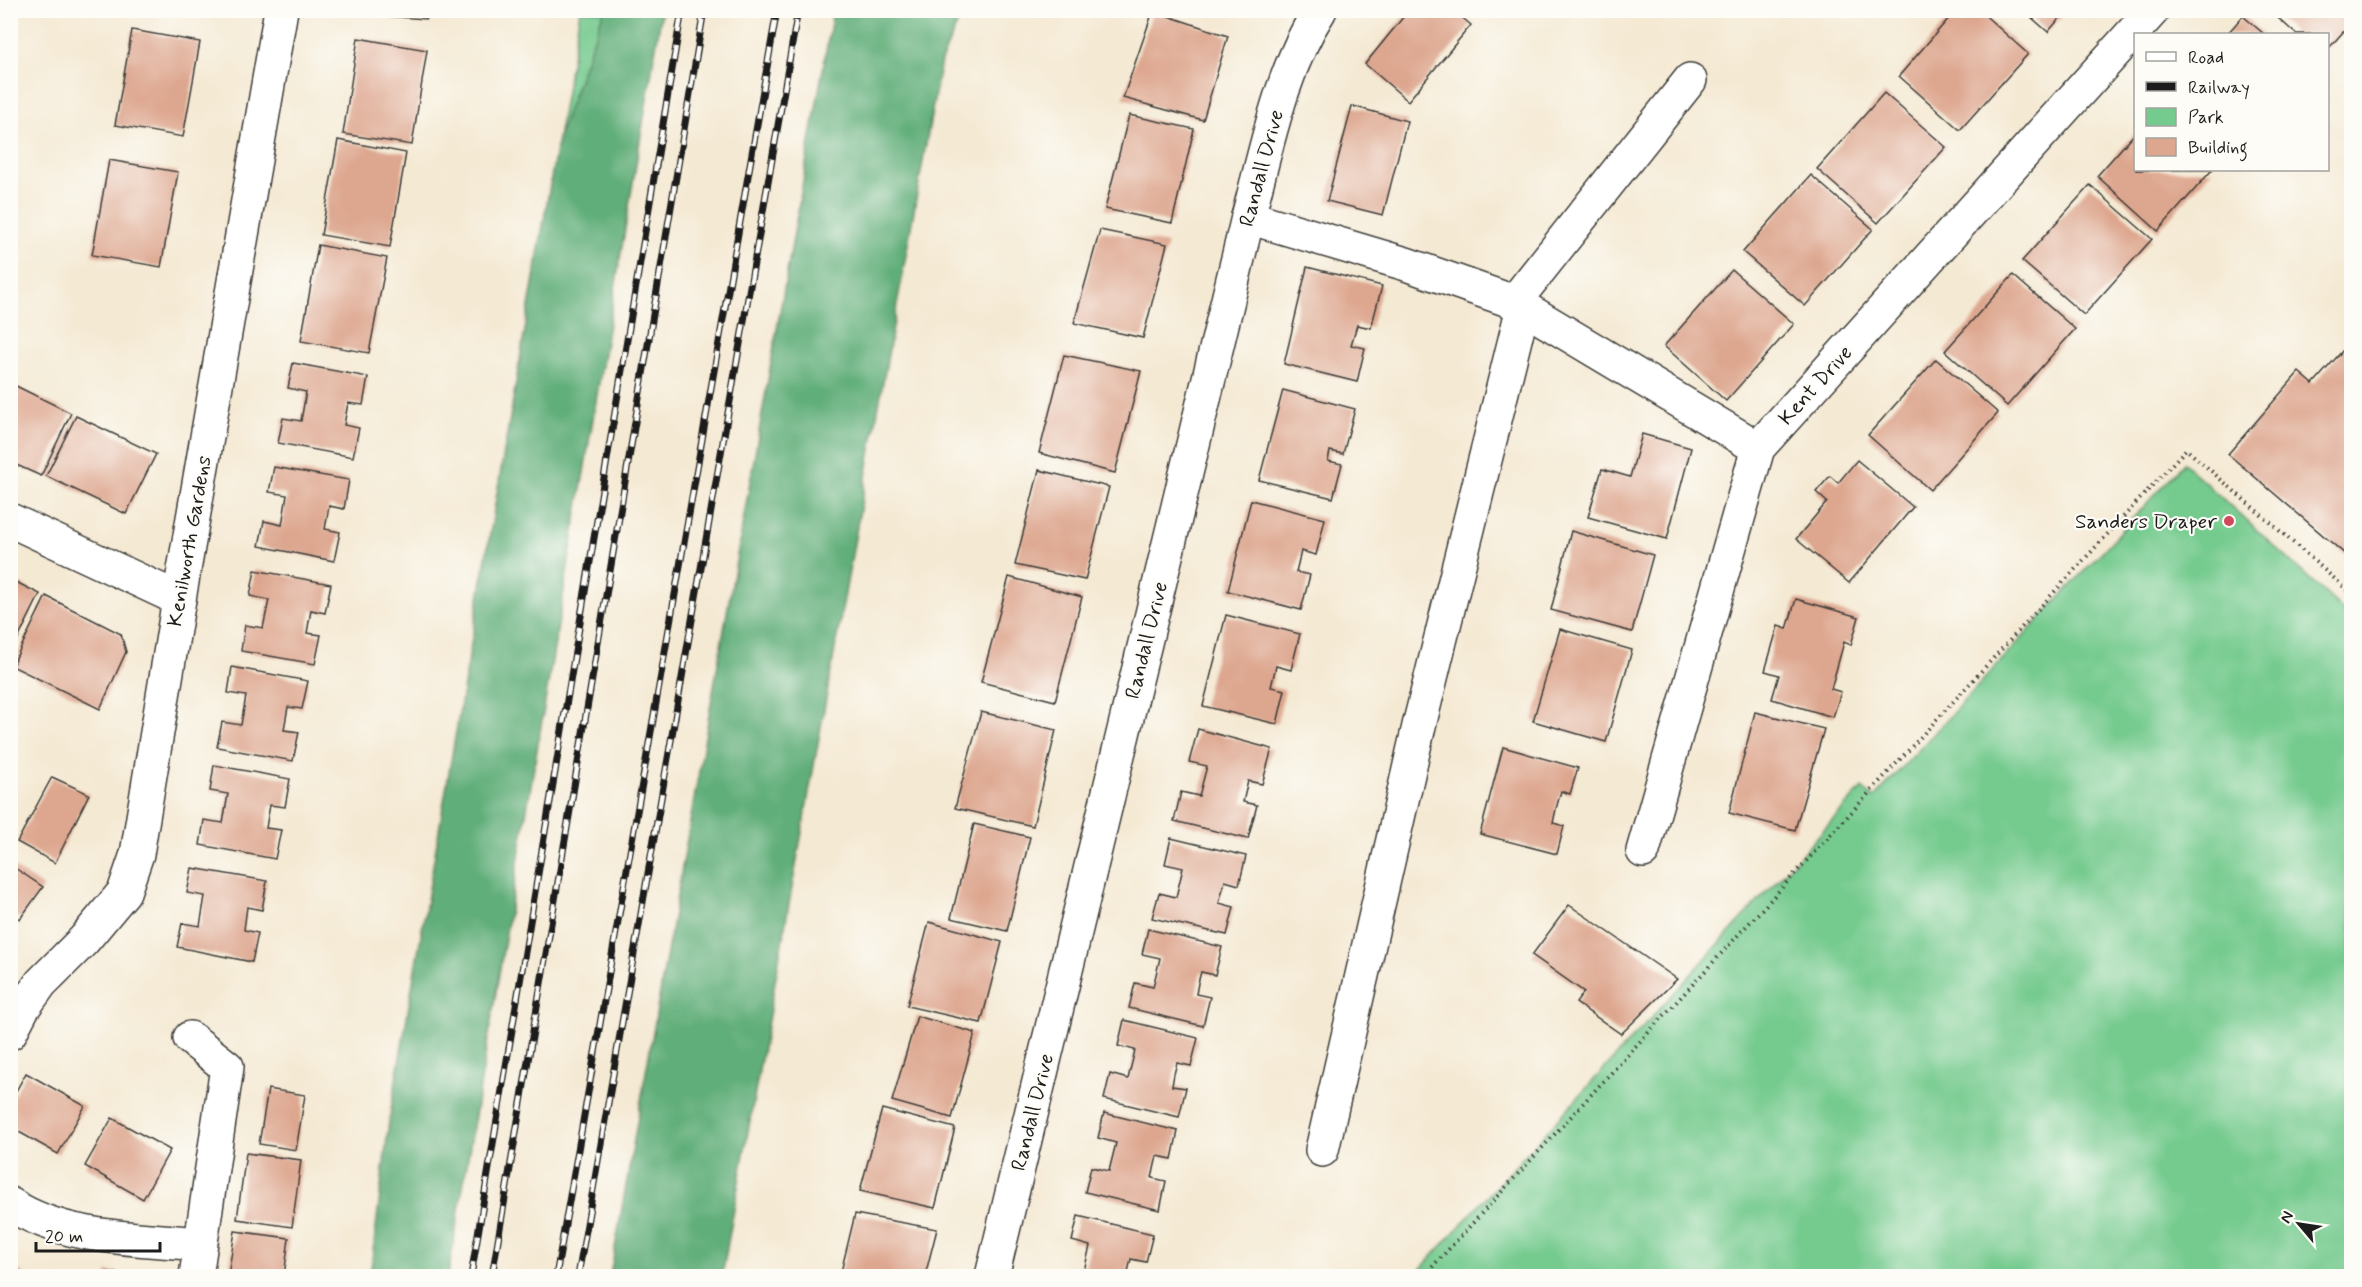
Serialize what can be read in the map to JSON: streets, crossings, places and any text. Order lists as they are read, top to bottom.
{
  "streets": {
    "street": ["Randall Drive", "Kent Drive", "Kenilworth Gardens"]
  },
  "places": ["Sanders Draper"],
  "legend": [
    "Road",
    "Railway",
    "Park",
    "Building"
  ],
  "scale_bar": "20 m",
  "north": "top left"
}
